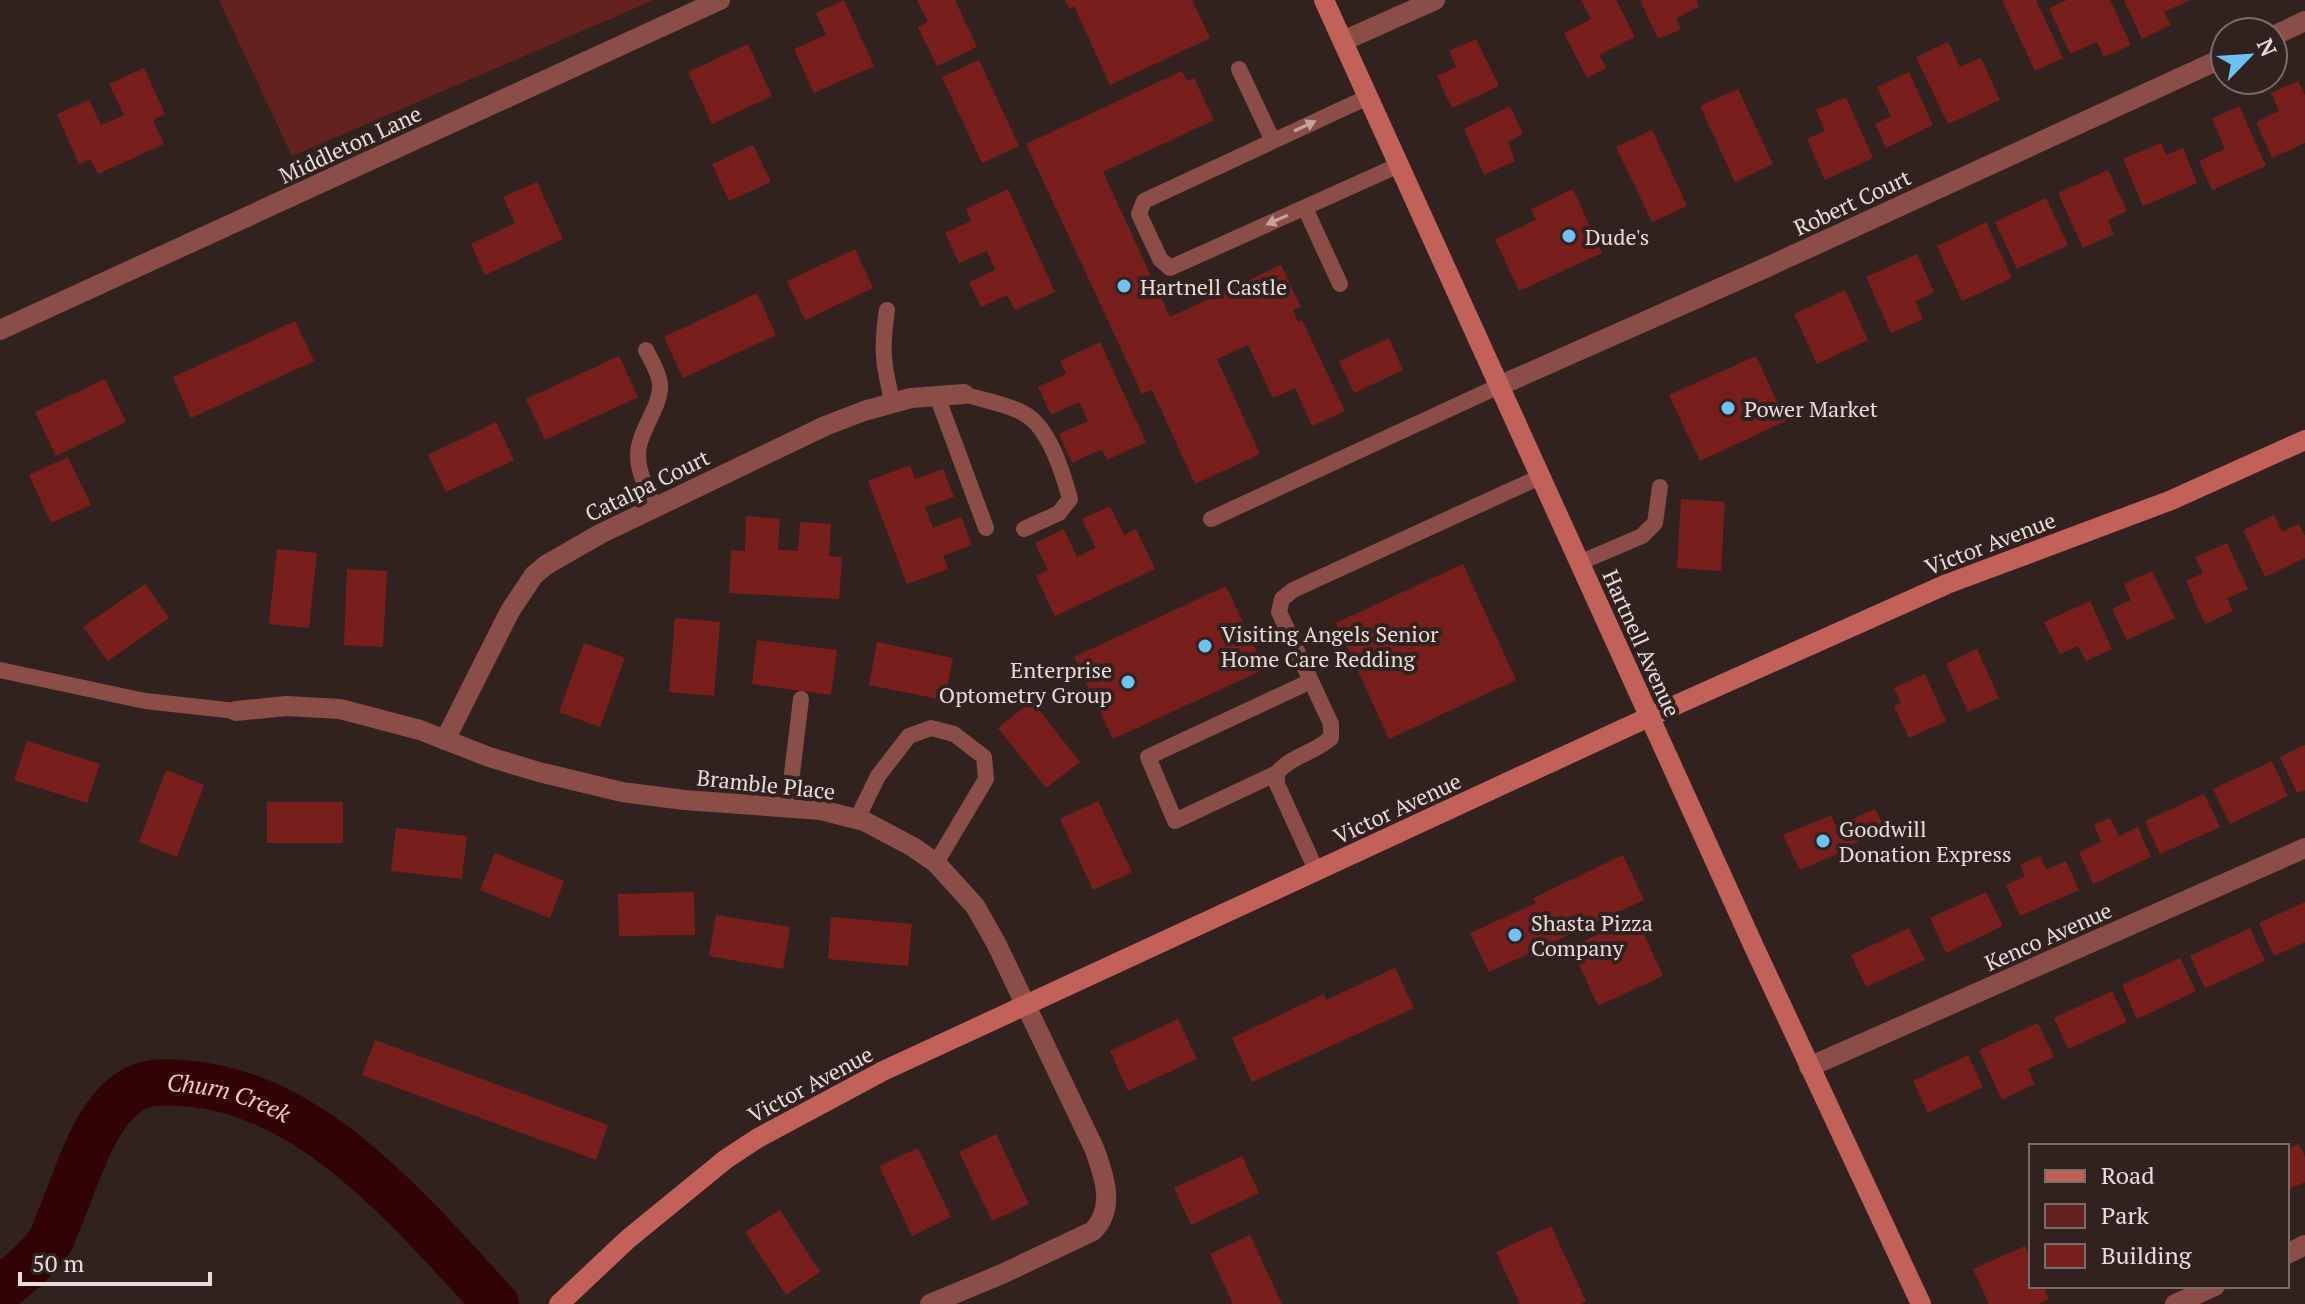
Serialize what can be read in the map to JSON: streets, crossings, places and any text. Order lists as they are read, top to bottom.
{
  "streets": {
    "main road": ["Victor Avenue", "Hartnell Avenue"],
    "street": [
      "Middleton Lane",
      "Robert Court",
      "Catalpa Court",
      "Bramble Place",
      "Kenco Avenue"
    ]
  },
  "crossings": [
    ["Robert Court", "Hartnell Avenue"],
    ["Catalpa Court", "Bramble Place"],
    ["Victor Avenue", "Hartnell Avenue"],
    ["Victor Avenue", "Bramble Place"],
    ["Hartnell Avenue", "Kenco Avenue"]
  ],
  "water": ["Churn Creek"],
  "places": [
    "Dude's",
    "Hartnell Castle",
    "Power Market",
    "Visiting Angels Senior Home Care Redding",
    "Enterprise Optometry Group",
    "Goodwill Donation Express",
    "Shasta Pizza Company"
  ],
  "legend": ["Road", "Park", "Building"],
  "scale_bar": "50 m",
  "north": "top right"
}
